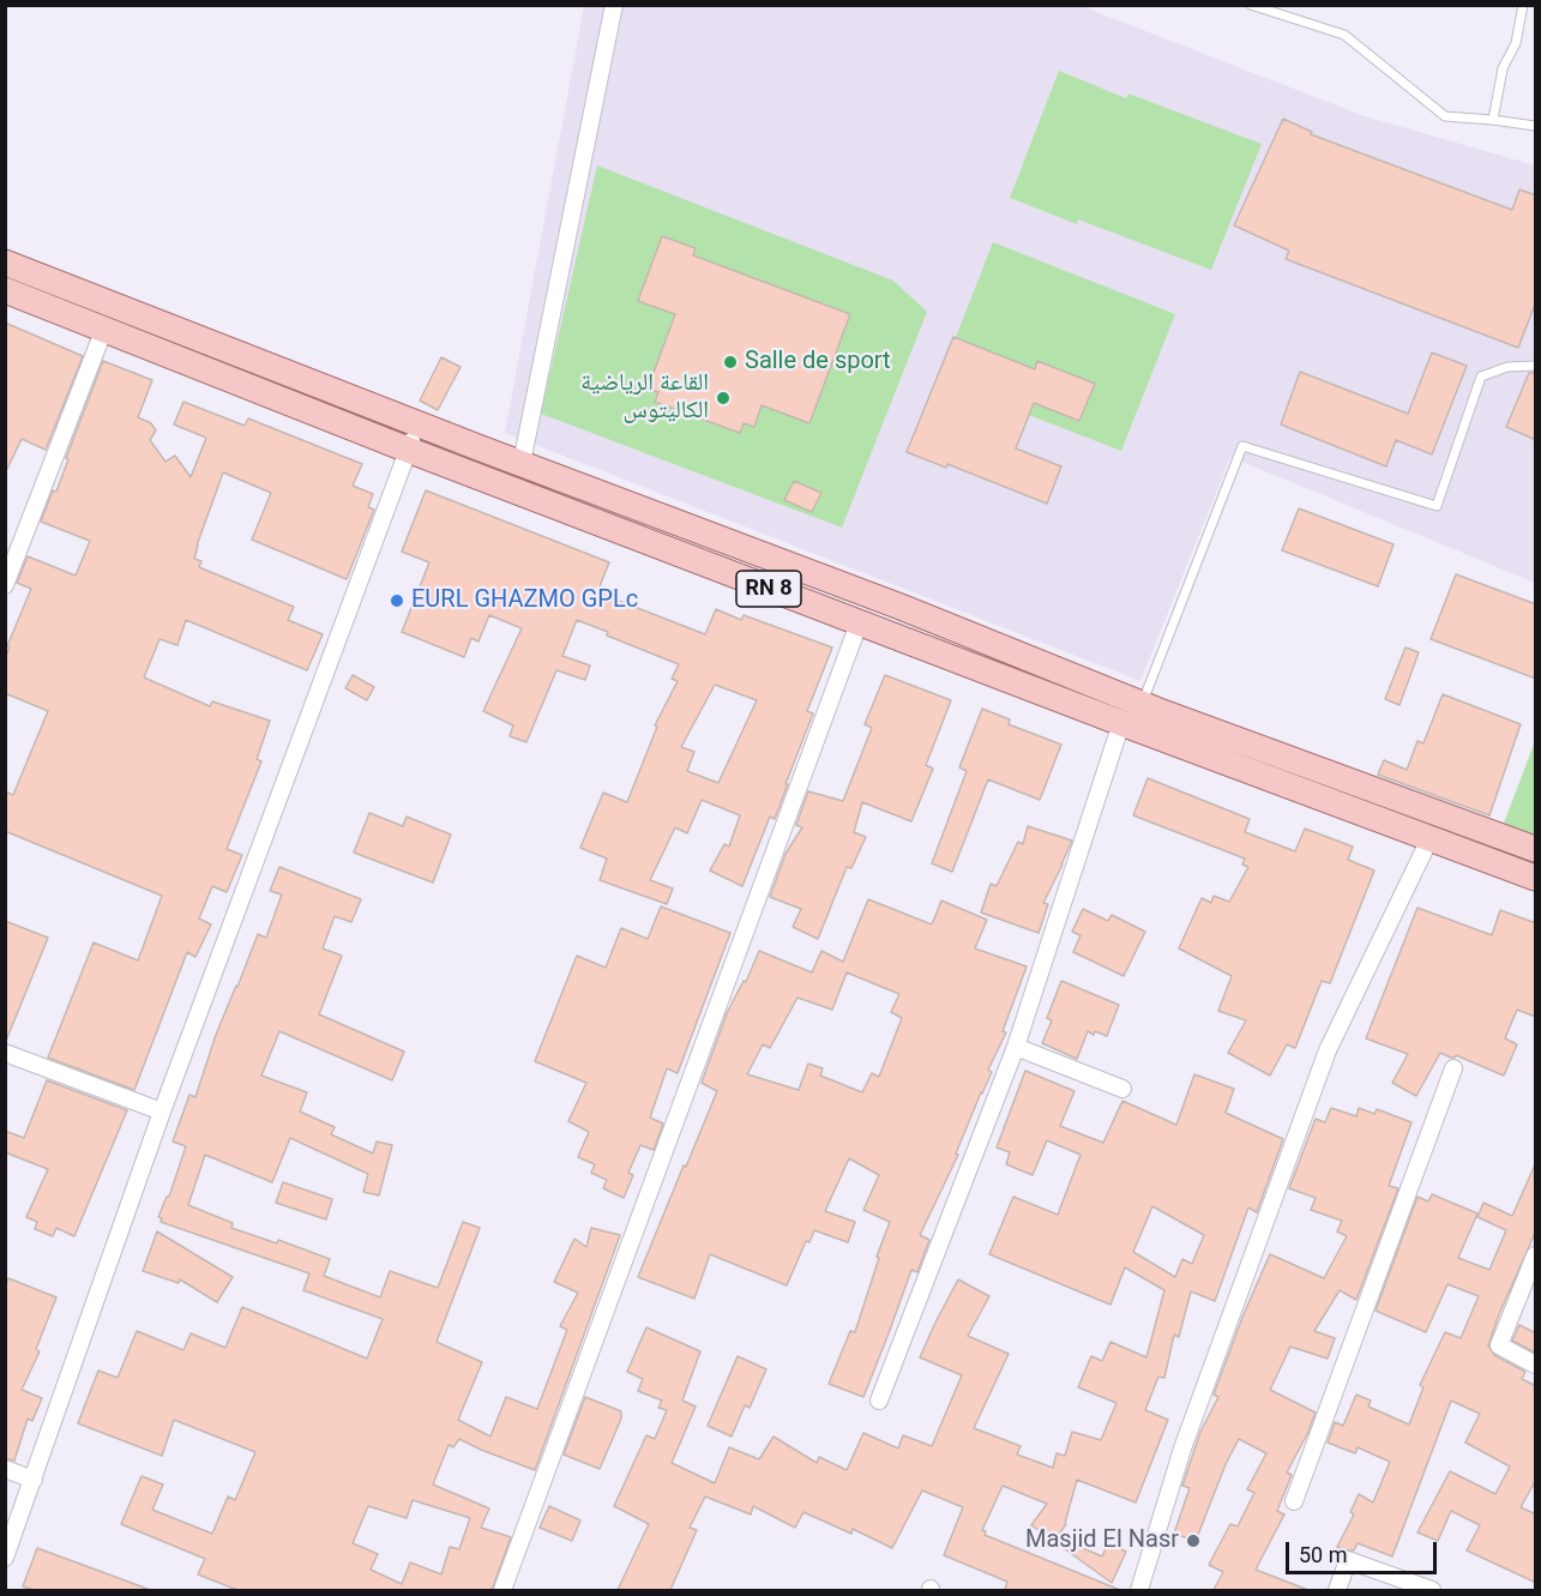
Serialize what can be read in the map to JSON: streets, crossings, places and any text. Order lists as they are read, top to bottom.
{
  "streets": {
    "main road": ["RN 8"]
  },
  "places": [
    "Salle de sport",
    "القاعة الرياضية الكاليتوس",
    "EURL GHAZMO GPLc",
    "Masjid El Nasr"
  ],
  "scale_bar": "50 m"
}
